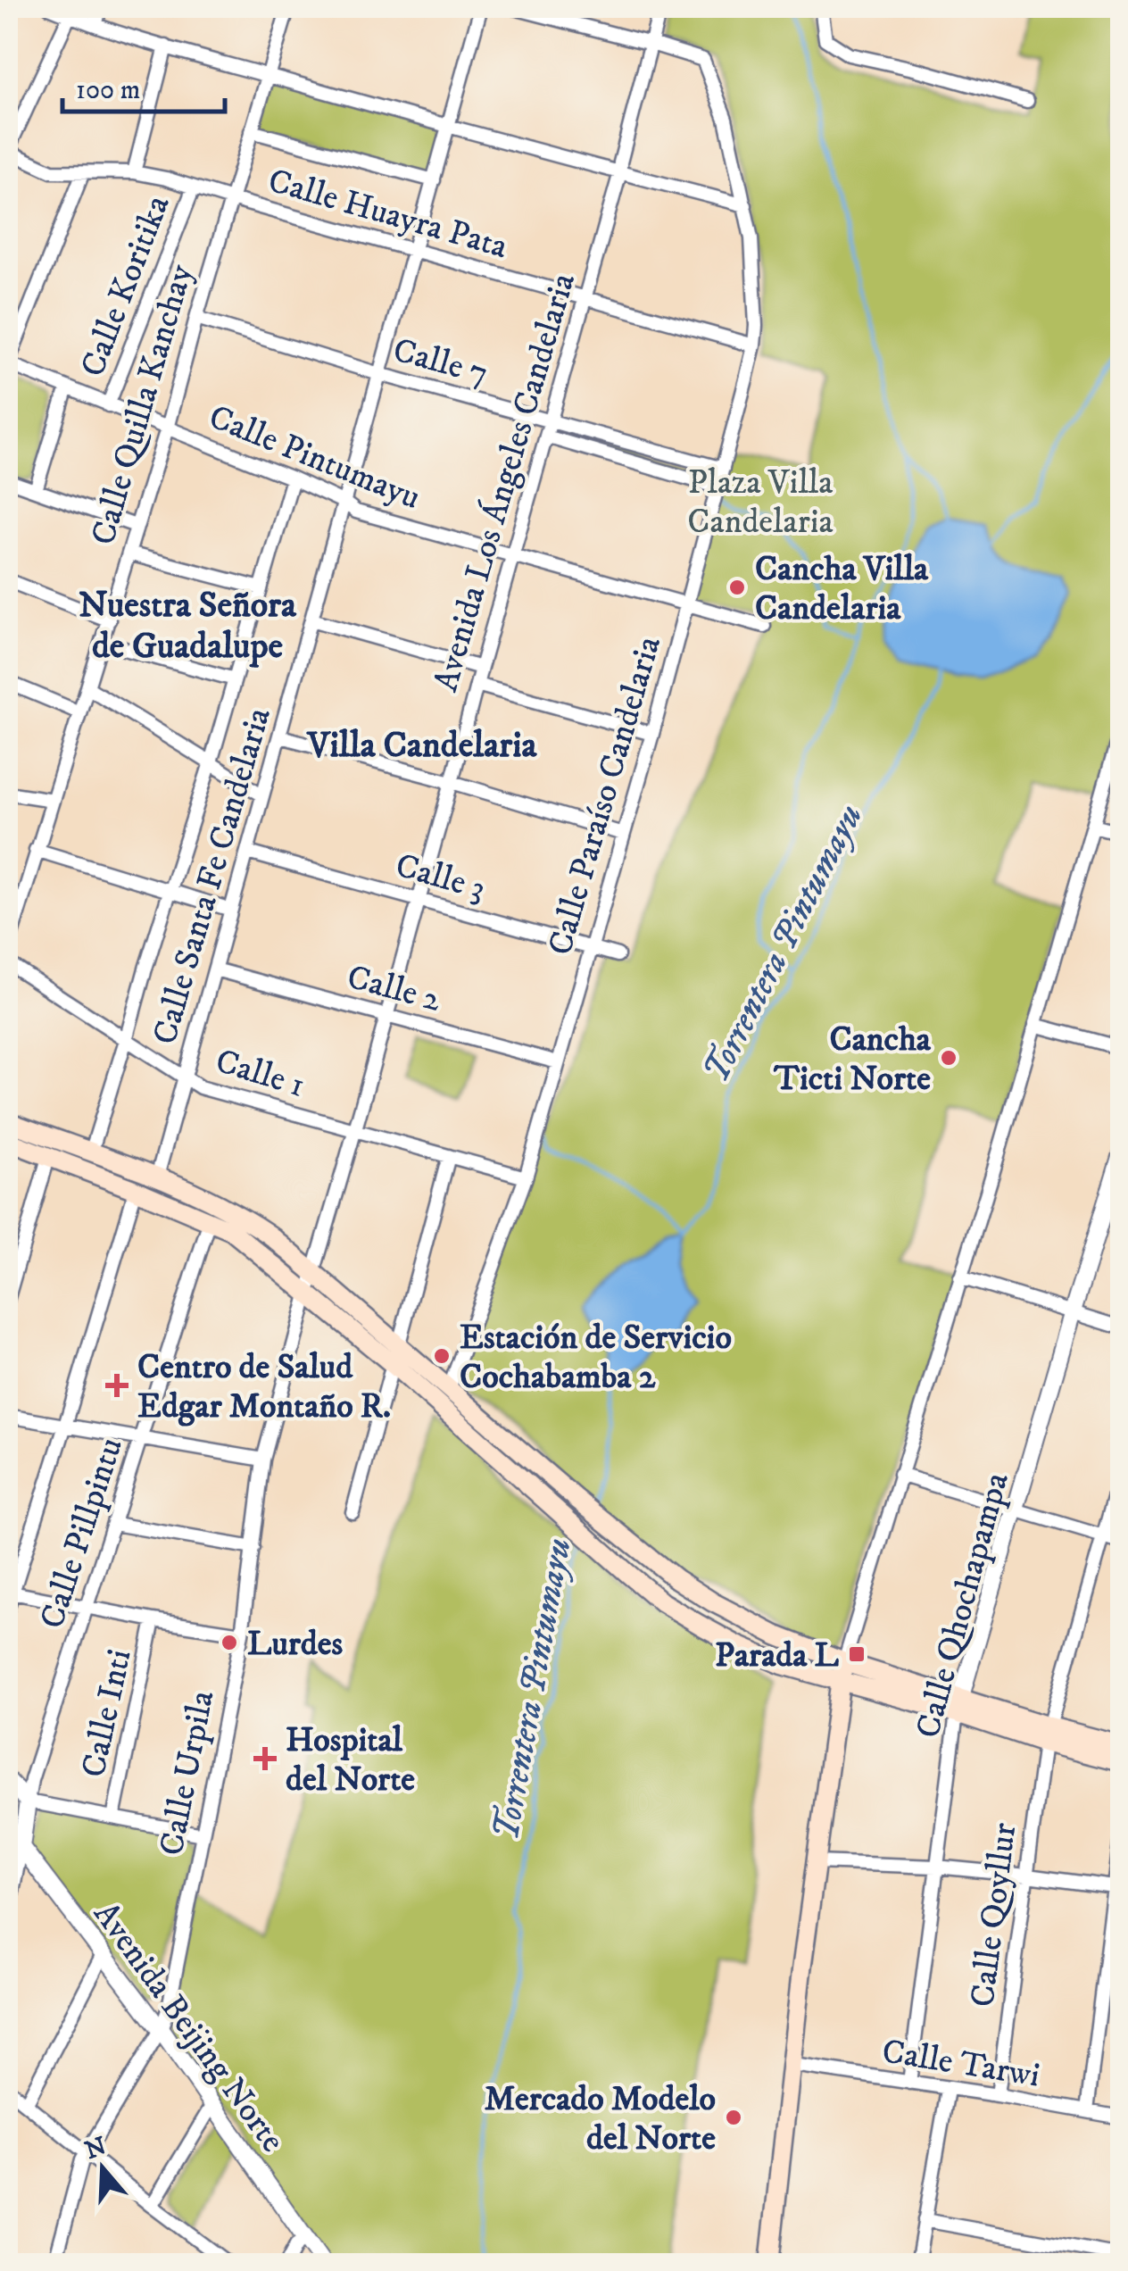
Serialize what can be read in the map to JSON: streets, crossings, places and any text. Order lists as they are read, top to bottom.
{
  "streets": {
    "street": [
      "Calle Huayra Pata",
      "Calle Koritika",
      "Calle 7",
      "Calle Quilla Kanchay",
      "Calle Pintumayu",
      "Avenida Los Ángeles Candelaria",
      "Calle Paraíso Candelaria",
      "Calle Santa Fe Candelaria",
      "Calle 3",
      "Calle 2",
      "Calle 1",
      "Calle Pillpintu",
      "Calle Qhochapampa",
      "Calle Inti",
      "Calle Urpila",
      "Calle Qoyllur",
      "Avenida Beijing Norte",
      "Calle Tarwi"
    ]
  },
  "crossings": [
    ["Calle Huayra Pata", "Calle Koritika"],
    ["Calle Huayra Pata", "Calle Quilla Kanchay"],
    ["Calle Huayra Pata", "Avenida Los Ángeles Candelaria"],
    ["Calle Huayra Pata", "Calle Paraíso Candelaria"],
    ["Calle Huayra Pata", "Calle Santa Fe Candelaria"],
    ["Calle Koritika", "Calle Pintumayu"],
    ["Calle 7", "Calle Quilla Kanchay"],
    ["Calle 7", "Avenida Los Ángeles Candelaria"],
    ["Calle 7", "Calle Paraíso Candelaria"],
    ["Calle 7", "Calle Santa Fe Candelaria"],
    ["Calle Quilla Kanchay", "Calle Pintumayu"],
    ["Calle Pintumayu", "Avenida Los Ángeles Candelaria"],
    ["Calle Pintumayu", "Calle Paraíso Candelaria"],
    ["Calle Pintumayu", "Calle Santa Fe Candelaria"],
    ["Avenida Los Ángeles Candelaria", "Calle Paraíso Candelaria"],
    ["Avenida Los Ángeles Candelaria", "Calle 3"],
    ["Avenida Los Ángeles Candelaria", "Calle 2"],
    ["Avenida Los Ángeles Candelaria", "Calle 1"],
    ["Avenida Los Ángeles Candelaria", "Calle Urpila"],
    ["Calle Paraíso Candelaria", "Calle 3"],
    ["Calle Paraíso Candelaria", "Calle 2"],
    ["Calle Paraíso Candelaria", "Calle 1"],
    ["Calle Santa Fe Candelaria", "Calle 3"],
    ["Calle Santa Fe Candelaria", "Calle 2"],
    ["Calle Santa Fe Candelaria", "Calle 1"],
    ["Calle Pillpintu", "Avenida Beijing Norte"],
    ["Calle Qhochapampa", "Calle Tarwi"],
    ["Calle Urpila", "Avenida Beijing Norte"],
    ["Calle Qoyllur", "Calle Tarwi"]
  ],
  "districts": ["Nuestra Señora de Guadalupe", "Villa Candelaria"],
  "water": ["Torrentera Pintumayu"],
  "parks": ["Plaza Villa Candelaria"],
  "places": {
    "other": [
      "Cancha Villa Candelaria",
      "Cancha Ticti Norte",
      "Estación de Servicio Cochabamba 2",
      "Lurdes",
      "Mercado Modelo del Norte"
    ],
    "health": ["Centro de Salud Edgar Montaño R.", "Hospital del Norte"],
    "transit": ["Parada L"]
  },
  "scale_bar": "100 m",
  "north": "top"
}
